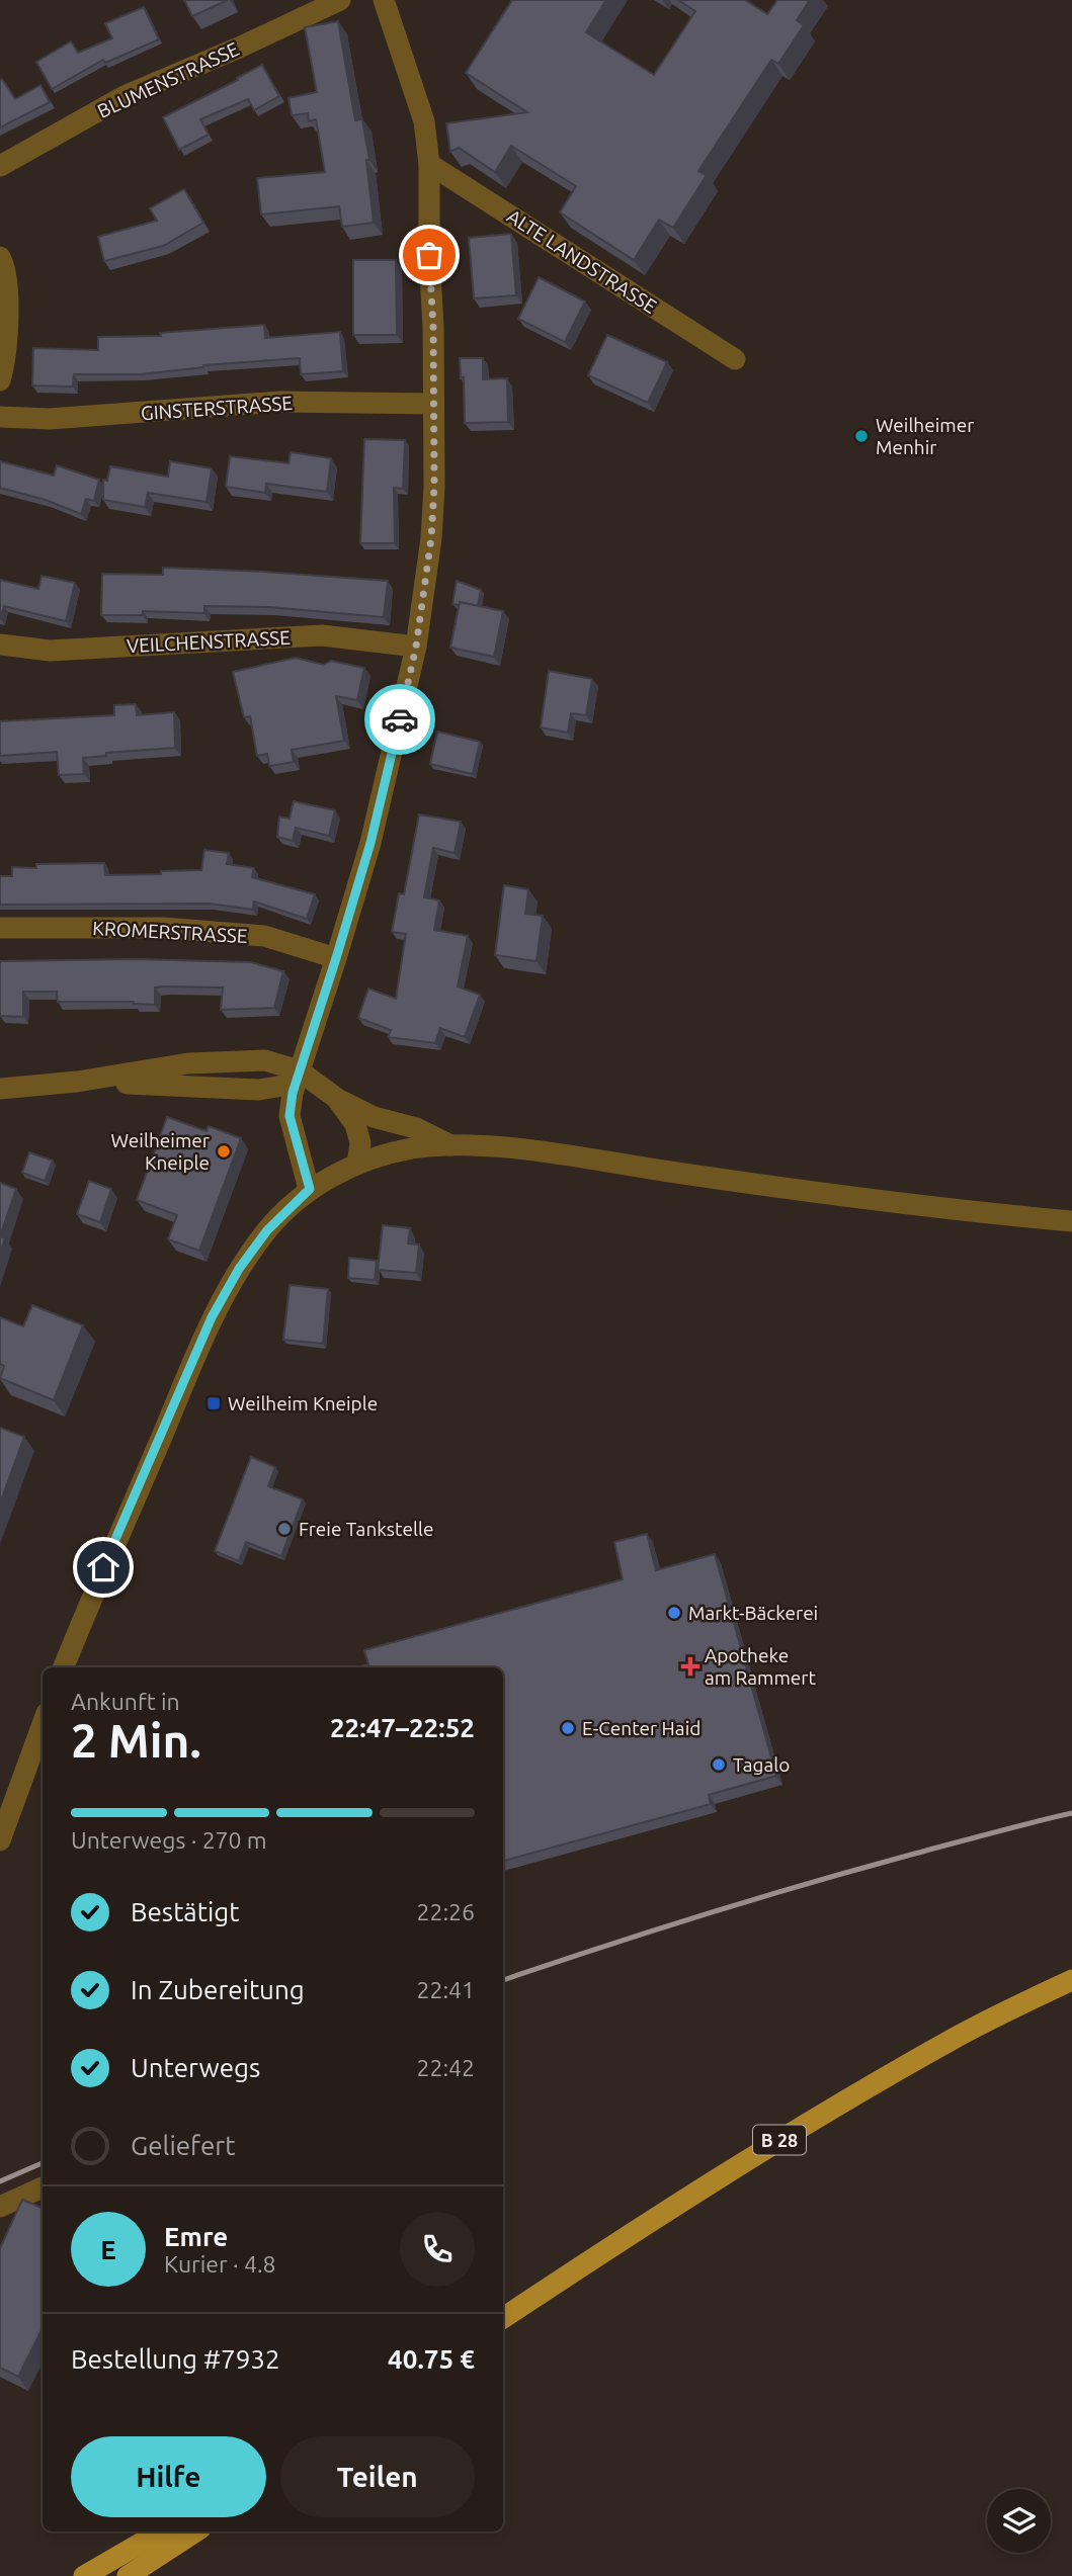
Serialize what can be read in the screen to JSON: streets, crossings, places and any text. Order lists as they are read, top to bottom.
{
  "streets": {
    "main road": ["B 28"],
    "street": [
      "BLUMENSTRASSE",
      "ALTE LANDSTRASSE",
      "GINSTERSTRASSE",
      "VEILCHENSTRASSE",
      "KROMERSTRASSE"
    ]
  },
  "places": {
    "other": [
      "Weilheimer Menhir",
      "Weilheimer Kneiple",
      "Freie Tankstelle",
      "Markt-Bäckerei",
      "E-Center Haid",
      "Tagalo"
    ],
    "transit": ["Weilheim Kneiple"],
    "health": ["Apotheke am Rammert"]
  },
  "page": {
    "heading": ["2 Min.", "Ankunft in", "22:47–22:52"],
    "panel": [
      "Emre",
      "Kurier · 4.8",
      "Bestellung #7932",
      "40.75 €"
    ],
    "bar": "Unterwegs · 270 m",
    "list": [
      ["Bestätigt", "22:26"],
      ["In Zubereitung", "22:41"],
      ["Unterwegs", "22:42"],
      "Geliefert"
    ],
    "round": "E",
    "buttons": ["Hilfe", "Teilen"]
  }
}
